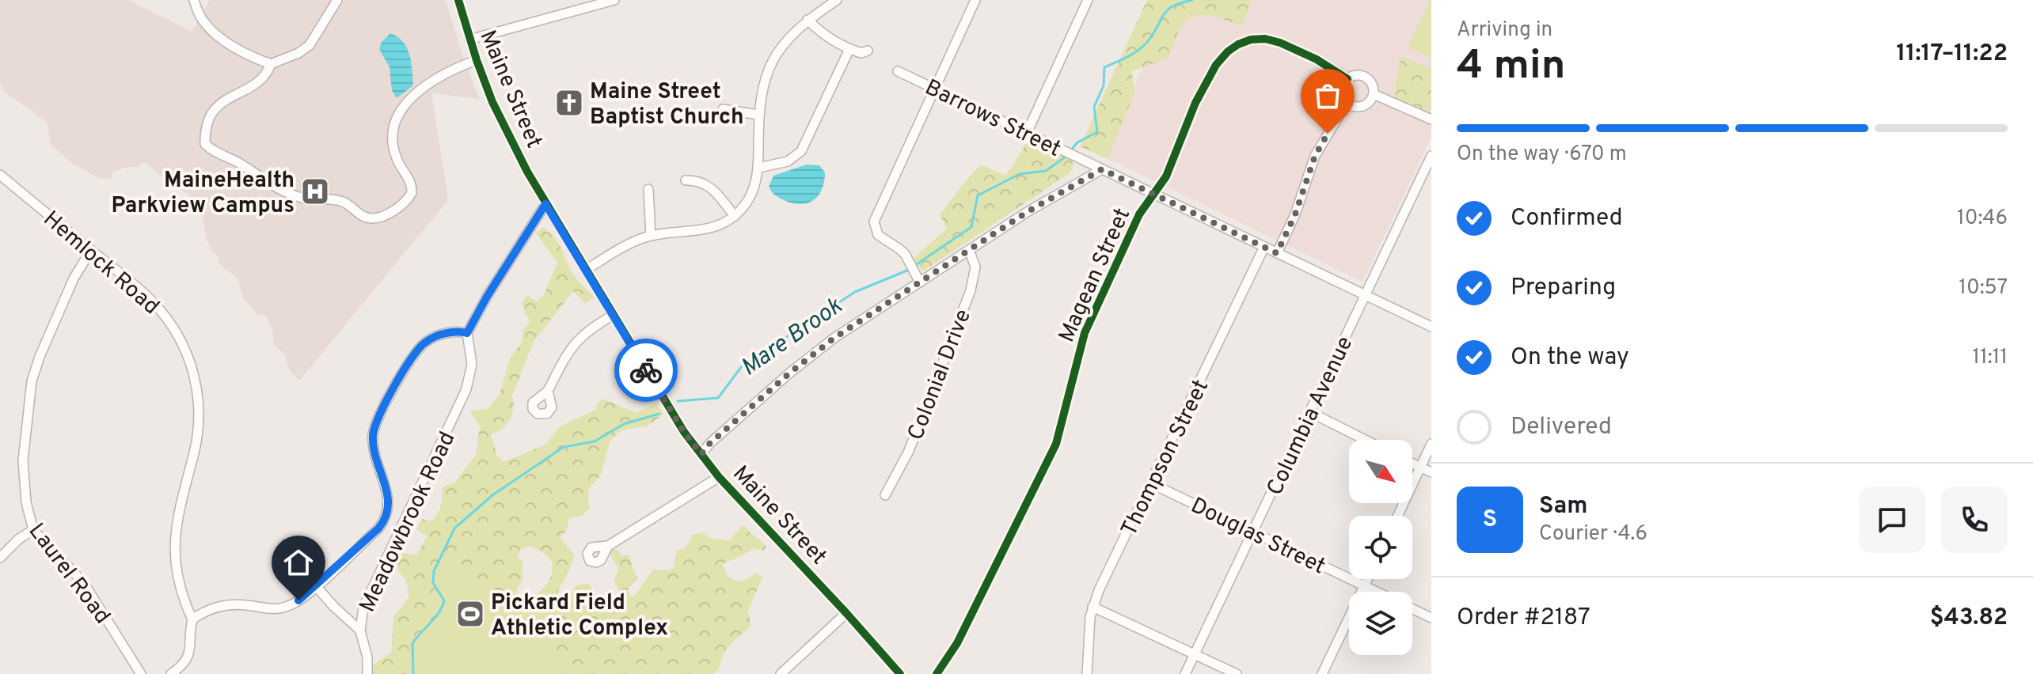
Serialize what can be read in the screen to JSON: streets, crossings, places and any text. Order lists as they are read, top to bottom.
{
  "streets": {
    "street": [
      "Maine Street",
      "Barrows Street",
      "Hemlock Road",
      "Magean Street",
      "Colonial Drive",
      "Columbia Avenue",
      "Thompson Street",
      "Meadowbrook Road",
      "Douglas Street",
      "Laurel Road"
    ]
  },
  "crossings": [
    ["Barrows Street", "Magean Street"],
    ["Barrows Street", "Columbia Avenue"],
    ["Barrows Street", "Thompson Street"],
    ["Hemlock Road", "Laurel Road"],
    ["Columbia Avenue", "Douglas Street"],
    ["Thompson Street", "Douglas Street"]
  ],
  "water": ["Mare Brook"],
  "places": {
    "church": ["Maine Street Baptist Church"],
    "hospital": ["MaineHealth Parkview Campus"],
    "sports": ["Pickard Field Athletic Complex"]
  },
  "north": "bottom right",
  "page": {
    "heading": ["4 min", "Arriving in", "11:17–11:22"],
    "panel": [
      "Sam",
      "Courier · 4.6",
      "Order #2187",
      "$43.82"
    ],
    "bar": "On the way · 670 m",
    "list": [
      ["Confirmed", "10:46"],
      ["Preparing", "10:57"],
      ["On the way", "11:11"],
      "Delivered"
    ],
    "round": "S"
  }
}
